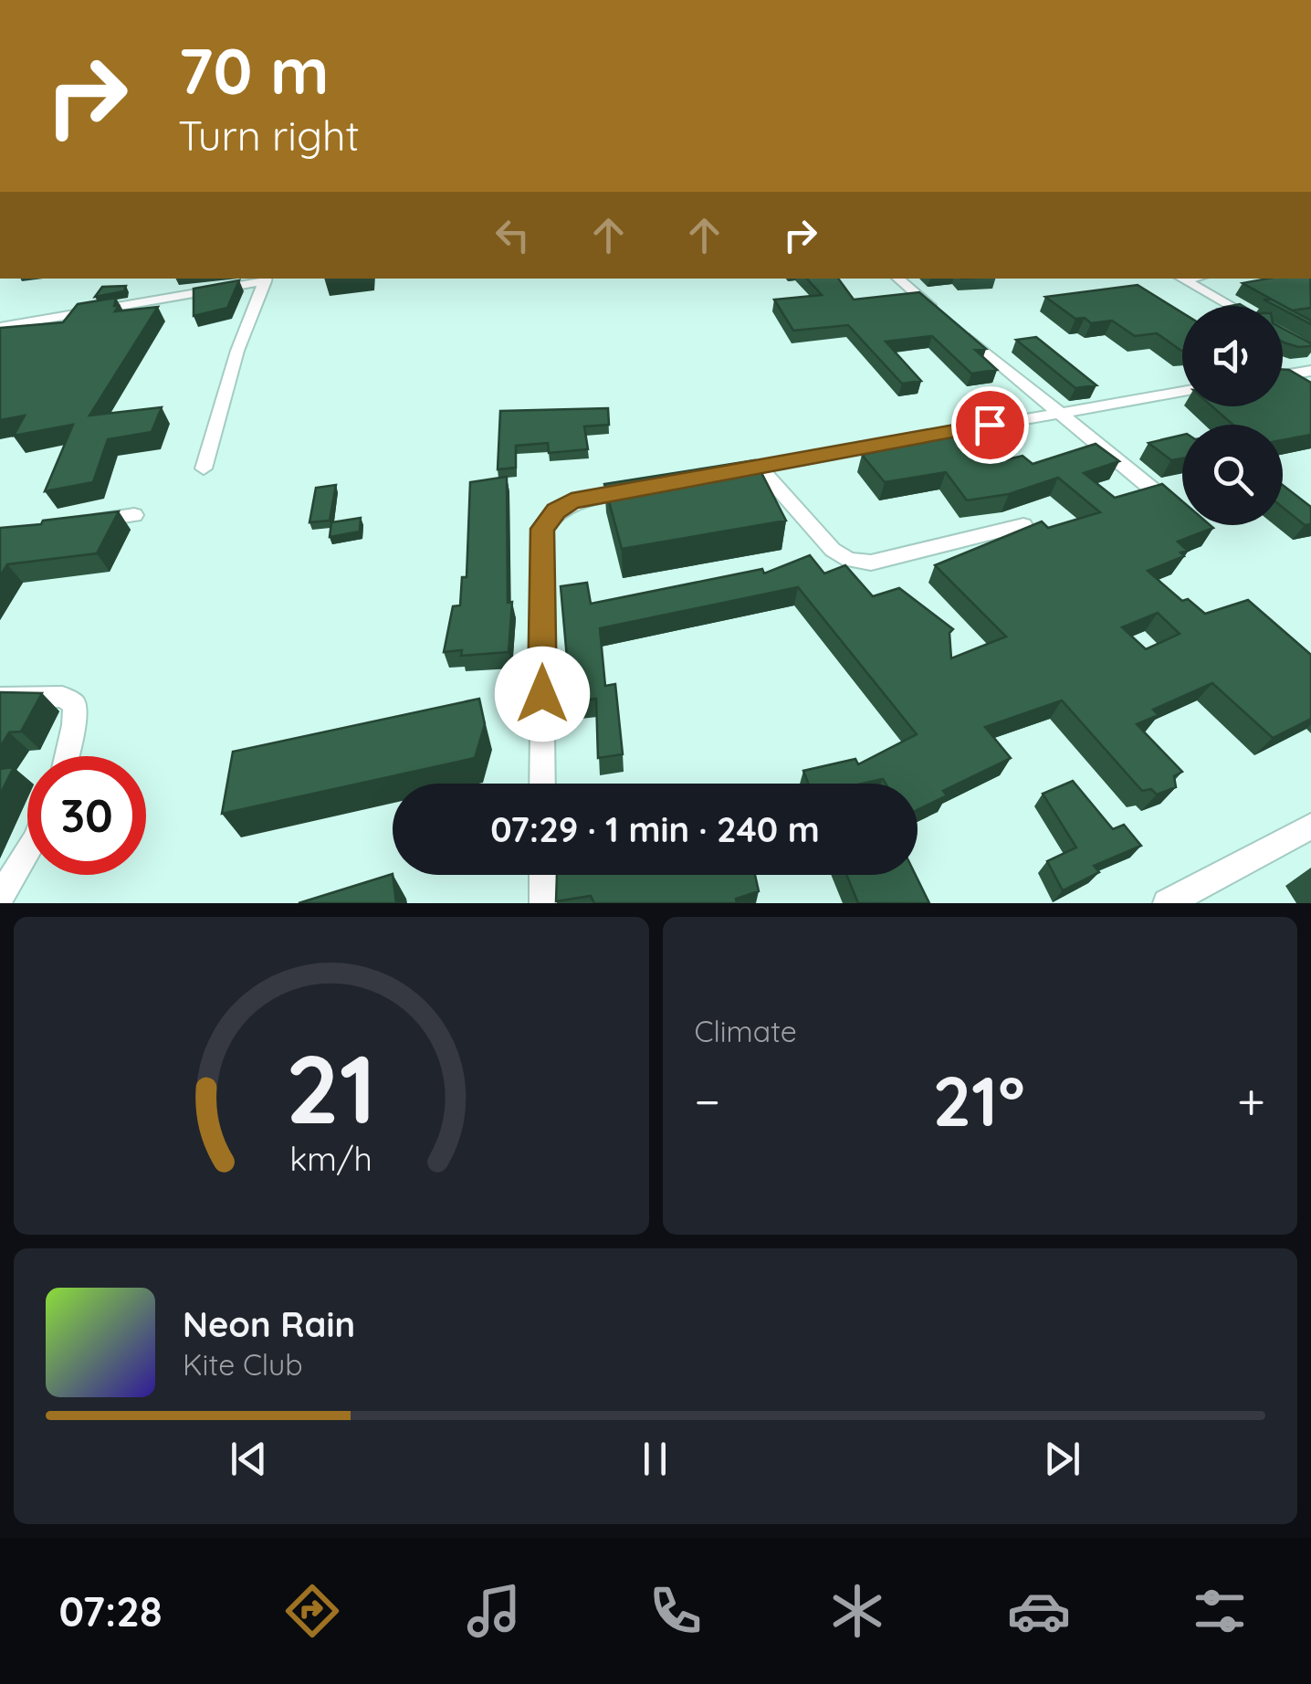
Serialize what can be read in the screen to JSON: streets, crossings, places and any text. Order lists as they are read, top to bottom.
{
  "page": {
    "turn": ["70 m", "Turn right"],
    "limit": "30",
    "trip": "07:29 · 1 min · 240 m",
    "tile": "Climate",
    "heat": ["−", "21°", "+"],
    "song": ["Neon Rain", "Kite Club"],
    "tabs": "07:28",
    "gauge": ["21", "km/h"]
  }
}
